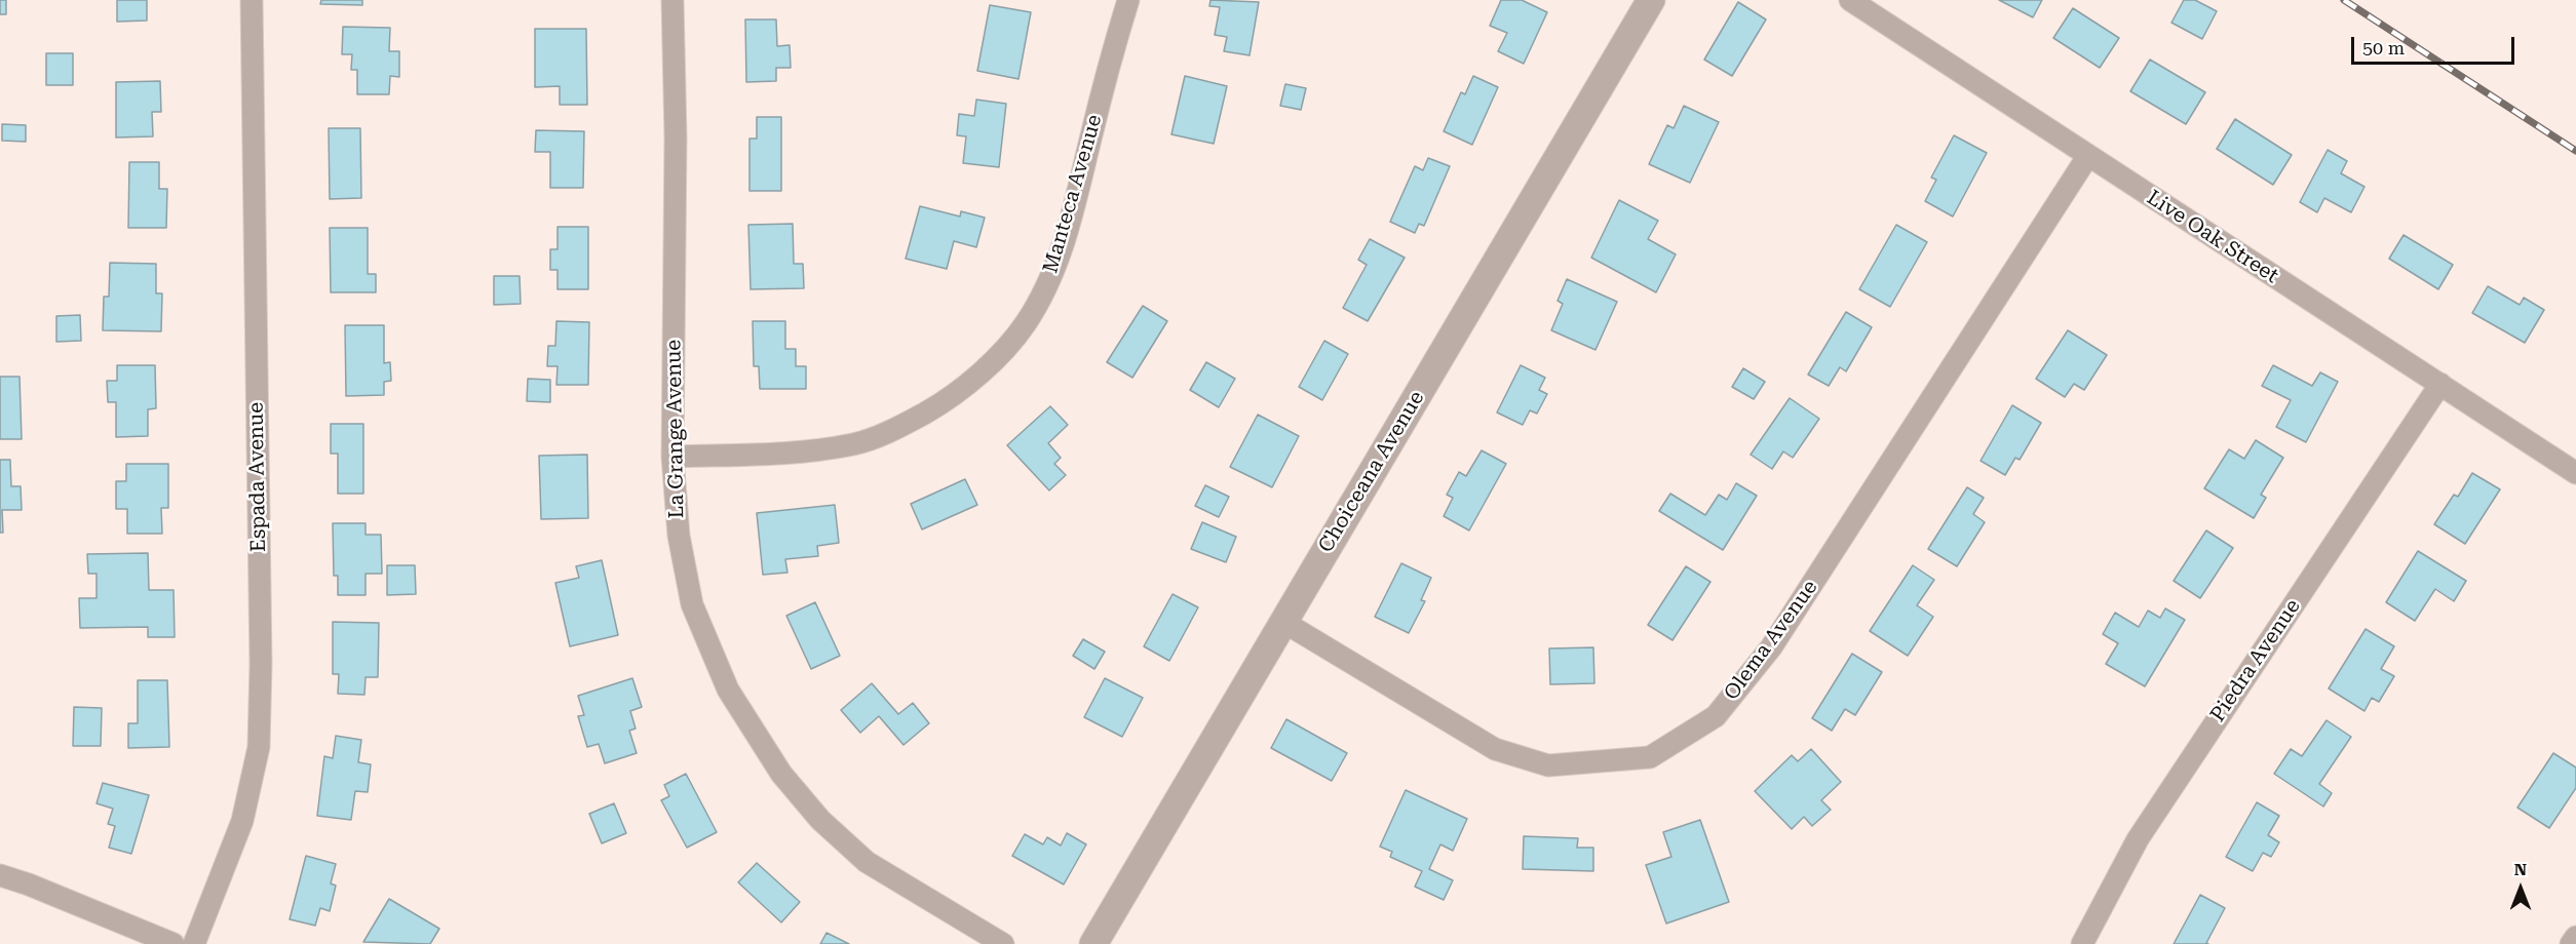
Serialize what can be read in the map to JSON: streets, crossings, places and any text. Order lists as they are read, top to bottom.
{
  "streets": {
    "street": [
      "Manteca Avenue",
      "Live Oak Street",
      "La Grange Avenue",
      "Choiceana Avenue",
      "Espada Avenue",
      "Olema Avenue",
      "Piedra Avenue"
    ]
  },
  "crossings": [
    ["Manteca Avenue", "La Grange Avenue"],
    ["Live Oak Street", "Olema Avenue"],
    ["Live Oak Street", "Piedra Avenue"],
    ["Choiceana Avenue", "Olema Avenue"]
  ],
  "scale_bar": "50 m",
  "north": "top"
}
